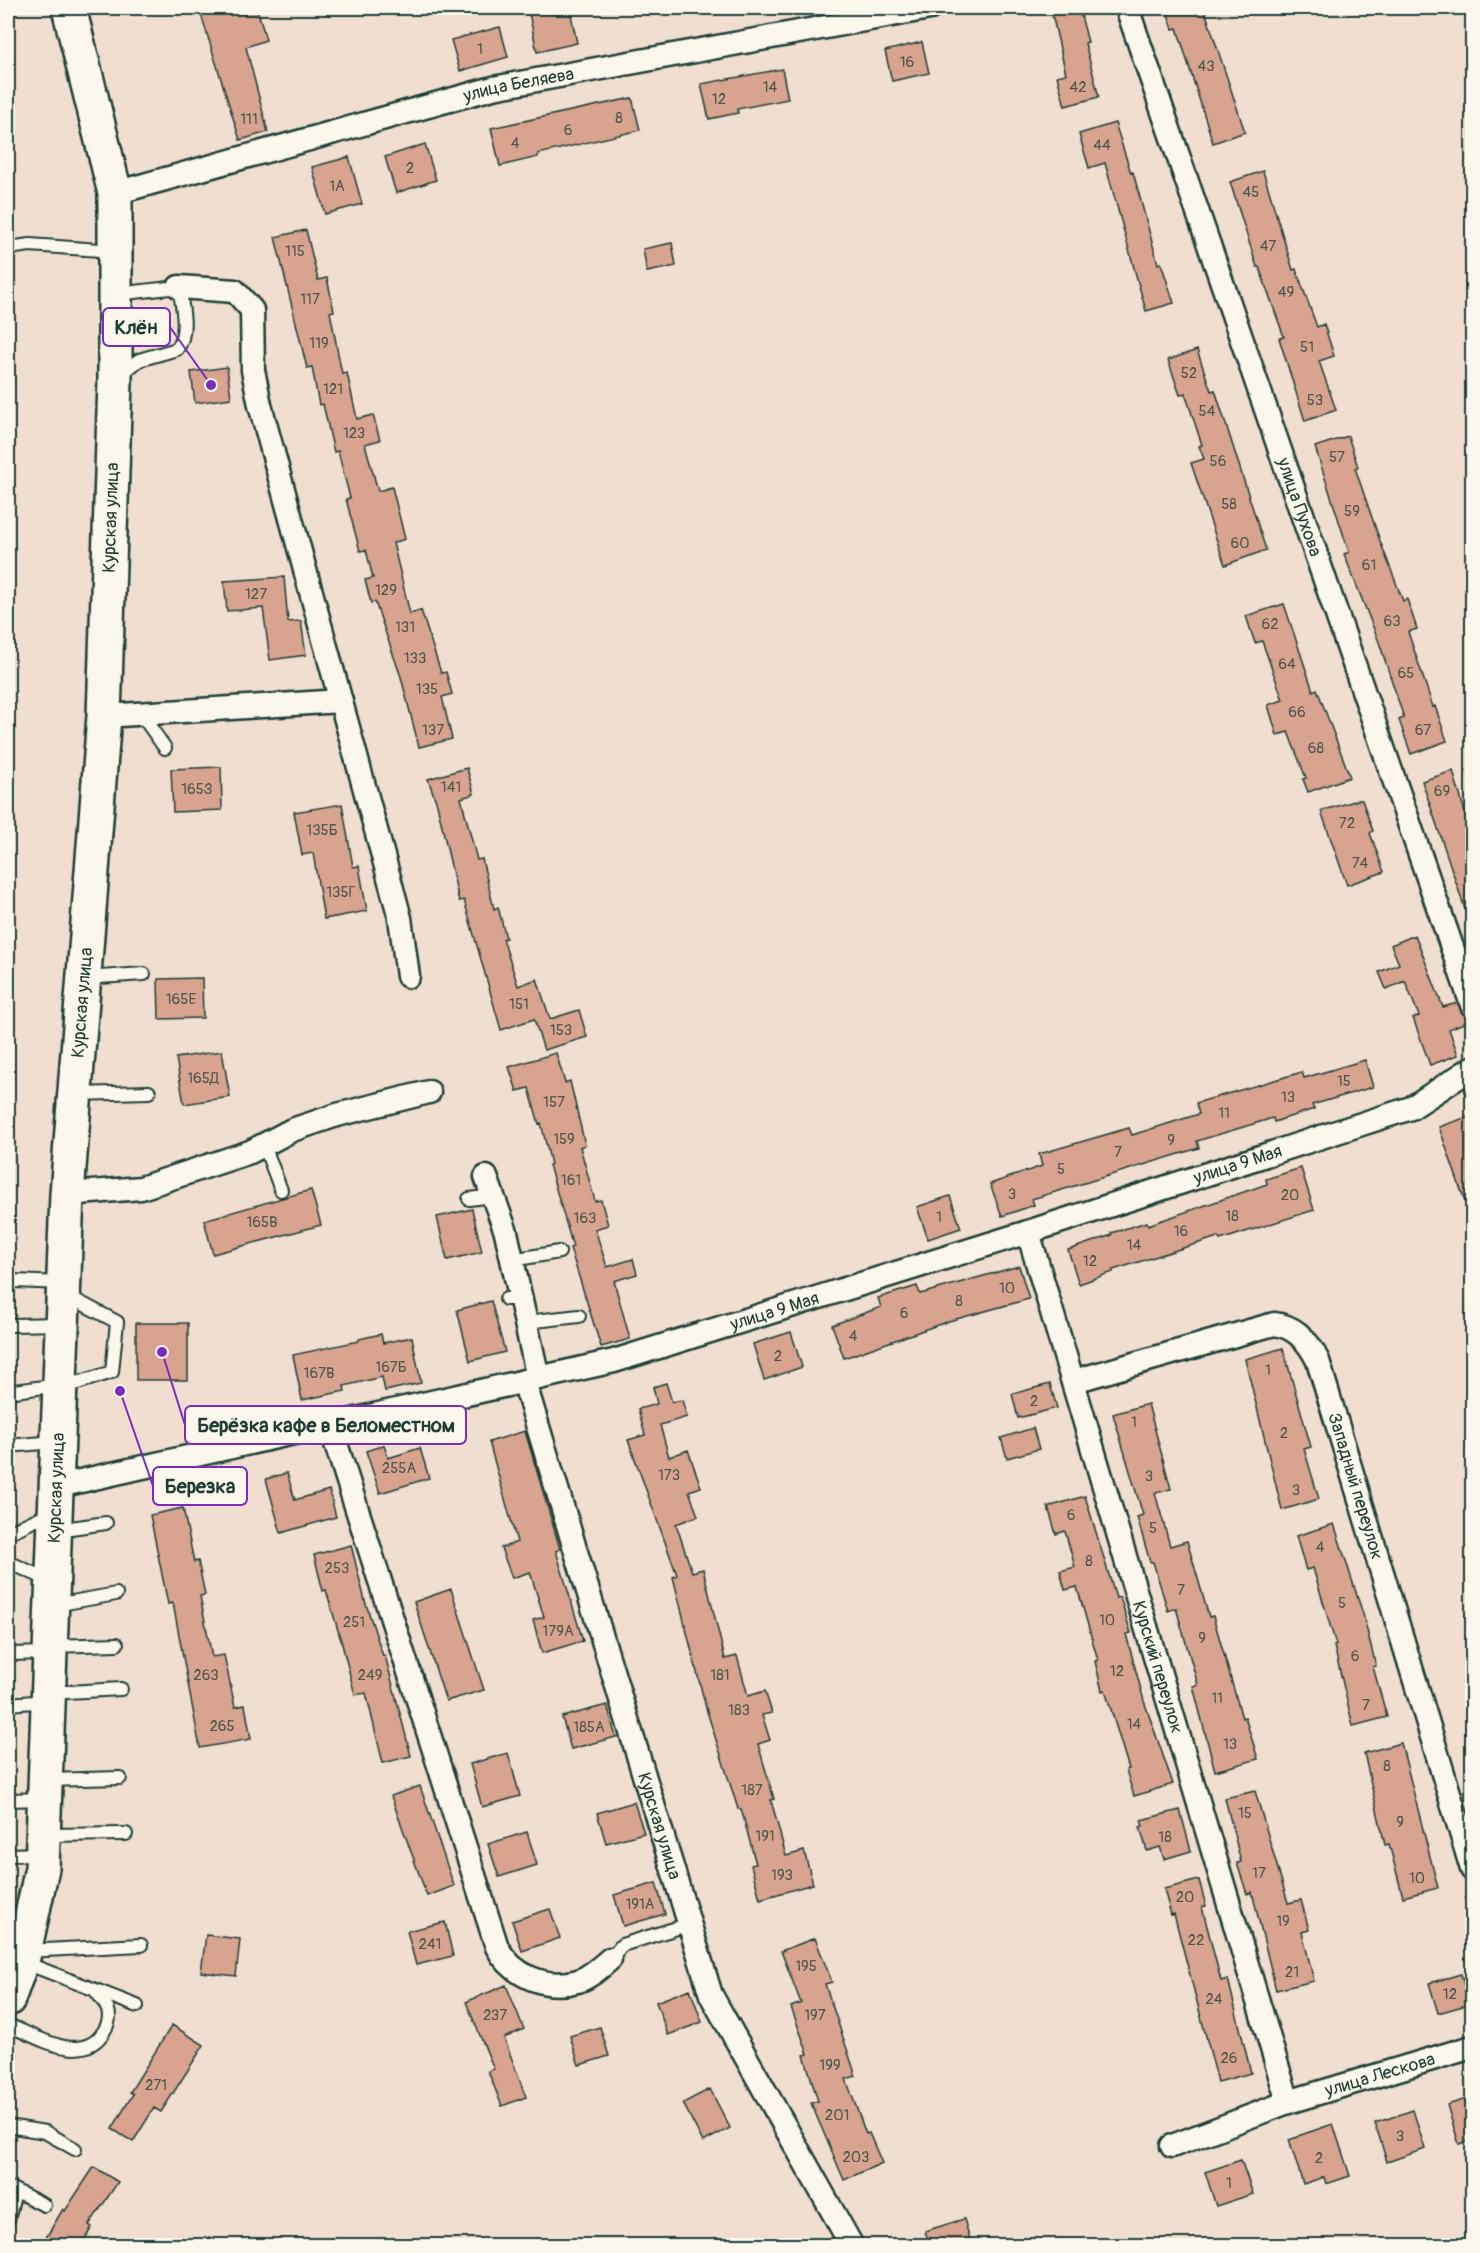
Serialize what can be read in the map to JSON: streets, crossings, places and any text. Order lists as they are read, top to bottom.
{
  "streets": {
    "street": [
      "улица Беляева",
      "улица Пухова",
      "Курская улица",
      "улица 9 Мая",
      "Западный переулок",
      "Курский переулок",
      "улица Лескова"
    ]
  },
  "crossings": [
    ["улица Беляева", "Курская улица"],
    ["Курская улица", "улица 9 Мая"],
    ["улица 9 Мая", "Курский переулок"],
    ["Западный переулок", "Курский переулок"],
    ["Курский переулок", "улица Лескова"]
  ],
  "places": ["Клён", "Берёзка кафе в Беломестном", "Березка"],
  "house_numbers": [
    "1",
    "16",
    "43",
    "14",
    "42",
    "12",
    "8",
    "111",
    "6",
    "4",
    "44",
    "2",
    "1А",
    "45",
    "47",
    "115",
    "49",
    "117",
    "119",
    "51",
    "52",
    "121",
    "53",
    "54",
    "123",
    "57",
    "56",
    "58",
    "59",
    "60",
    "61",
    "129",
    "127",
    "63",
    "62",
    "131",
    "133",
    "64",
    "65",
    "135",
    "66",
    "137",
    "67",
    "68",
    "141",
    "165З",
    "69",
    "72",
    "135Б",
    "74",
    "135Г",
    "165Е",
    "151",
    "153",
    "165Д",
    "15",
    "13",
    "157",
    "11",
    "159",
    "9",
    "7",
    "5",
    "161",
    "3",
    "20",
    "18",
    "1",
    "163",
    "165В",
    "16",
    "14",
    "12",
    "10",
    "8",
    "6",
    "4",
    "2",
    "167Б",
    "1",
    "167В",
    "2",
    "1",
    "2",
    "255А",
    "173",
    "3",
    "3",
    "6",
    "5",
    "4",
    "8",
    "253",
    "7",
    "5",
    "10",
    "251",
    "179А",
    "9",
    "6",
    "12",
    "263",
    "249",
    "181",
    "11",
    "7",
    "183",
    "14",
    "265",
    "185А",
    "13",
    "8",
    "187",
    "15",
    "9",
    "191",
    "18",
    "17",
    "193",
    "10",
    "20",
    "191А",
    "19",
    "22",
    "241",
    "195",
    "21",
    "12",
    "24",
    "237",
    "197",
    "26",
    "199",
    "271",
    "201",
    "3",
    "203",
    "2",
    "1"
  ]
}
